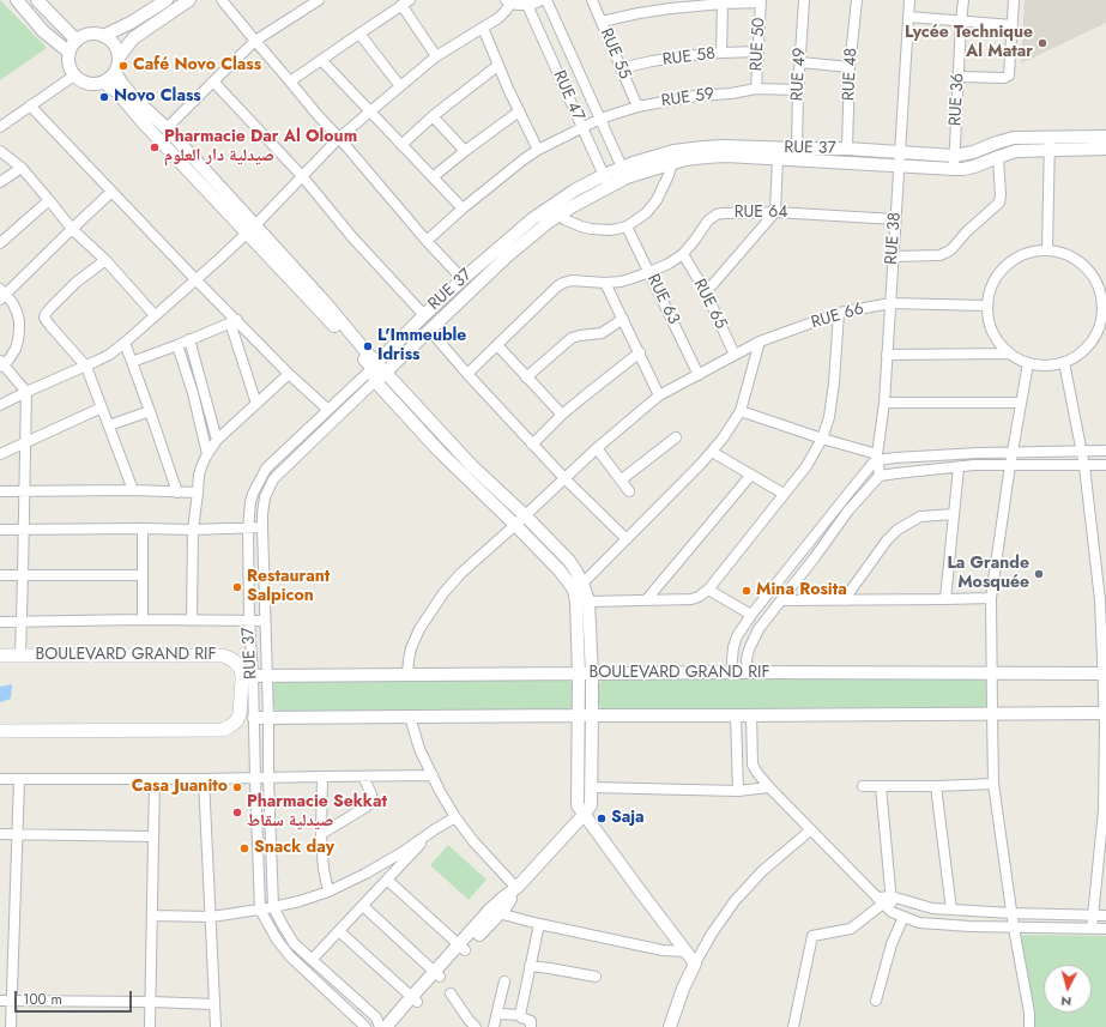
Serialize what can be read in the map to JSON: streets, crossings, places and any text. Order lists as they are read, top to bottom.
{
  "streets": {
    "main road": ["BOULEVARD GRAND RIF"],
    "street": [
      "RUE 50",
      "RUE 55",
      "RUE 58",
      "RUE 49",
      "RUE 48",
      "RUE 47",
      "RUE 59",
      "RUE 36",
      "RUE 37",
      "RUE 64",
      "RUE 38",
      "RUE 63",
      "RUE 65",
      "RUE 66"
    ]
  },
  "crossings": [
    ["RUE 50", "RUE 58"],
    ["RUE 50", "RUE 59"],
    ["RUE 55", "RUE 58"],
    ["RUE 55", "RUE 59"],
    ["RUE 49", "RUE 59"],
    ["RUE 49", "RUE 37"],
    ["RUE 48", "RUE 37"],
    ["RUE 47", "RUE 59"],
    ["RUE 47", "RUE 37"],
    ["RUE 36", "RUE 37"],
    ["RUE 37", "RUE 38"],
    ["RUE 37", "BOULEVARD GRAND RIF"],
    ["RUE 64", "RUE 38"],
    ["RUE 64", "RUE 63"],
    ["RUE 64", "RUE 65"],
    ["RUE 38", "RUE 66"],
    ["RUE 63", "RUE 66"],
    ["RUE 65", "RUE 66"],
    ["RUE 66", "BOULEVARD GRAND RIF"]
  ],
  "places": [
    "Lycée Technique Al Matar",
    "Café Novo Class",
    "Novo Class",
    "Pharmacie Dar Al Oloum صيدلية دار العلوم",
    "L'Immeuble Idriss",
    "La Grande Mosquée",
    "Restaurant Salpicon",
    "Mina Rosita",
    "Casa Juanito",
    "Pharmacie Sekkat صيدلية سقاط",
    "Saja",
    "Snack day"
  ],
  "scale_bar": "100 m",
  "north": "bottom"
}
